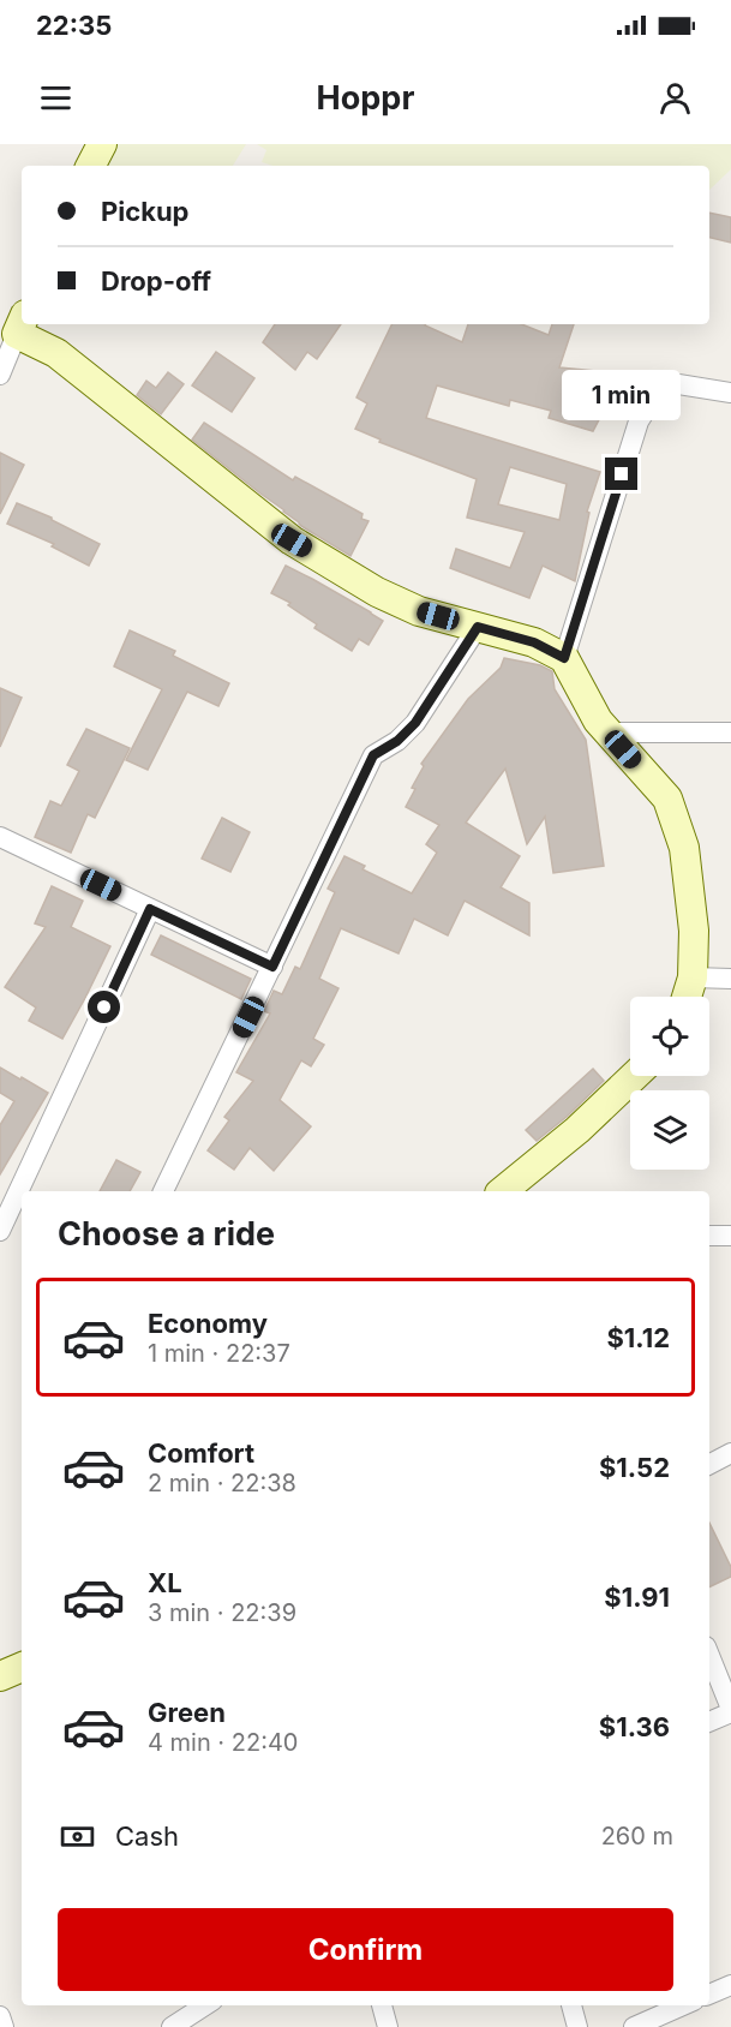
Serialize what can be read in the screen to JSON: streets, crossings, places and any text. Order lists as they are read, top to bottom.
{
  "page": {
    "status": "22:35",
    "header": "Hoppr",
    "banner": ["Pickup", "Drop-off"],
    "bubble": "1 min",
    "heading": "Choose a ride",
    "list": [
      {
        "name": "Economy",
        "note": "1 min · 22:37",
        "value": "$1.12"
      },
      {
        "name": "Comfort",
        "note": "2 min · 22:38",
        "value": "$1.52"
      },
      {
        "name": "XL",
        "note": "3 min · 22:39",
        "value": "$1.91"
      },
      {
        "name": "Green",
        "note": "4 min · 22:40",
        "value": "$1.36"
      }
    ],
    "pay": ["Cash", "260 m"],
    "buttons": "Confirm"
  }
}
